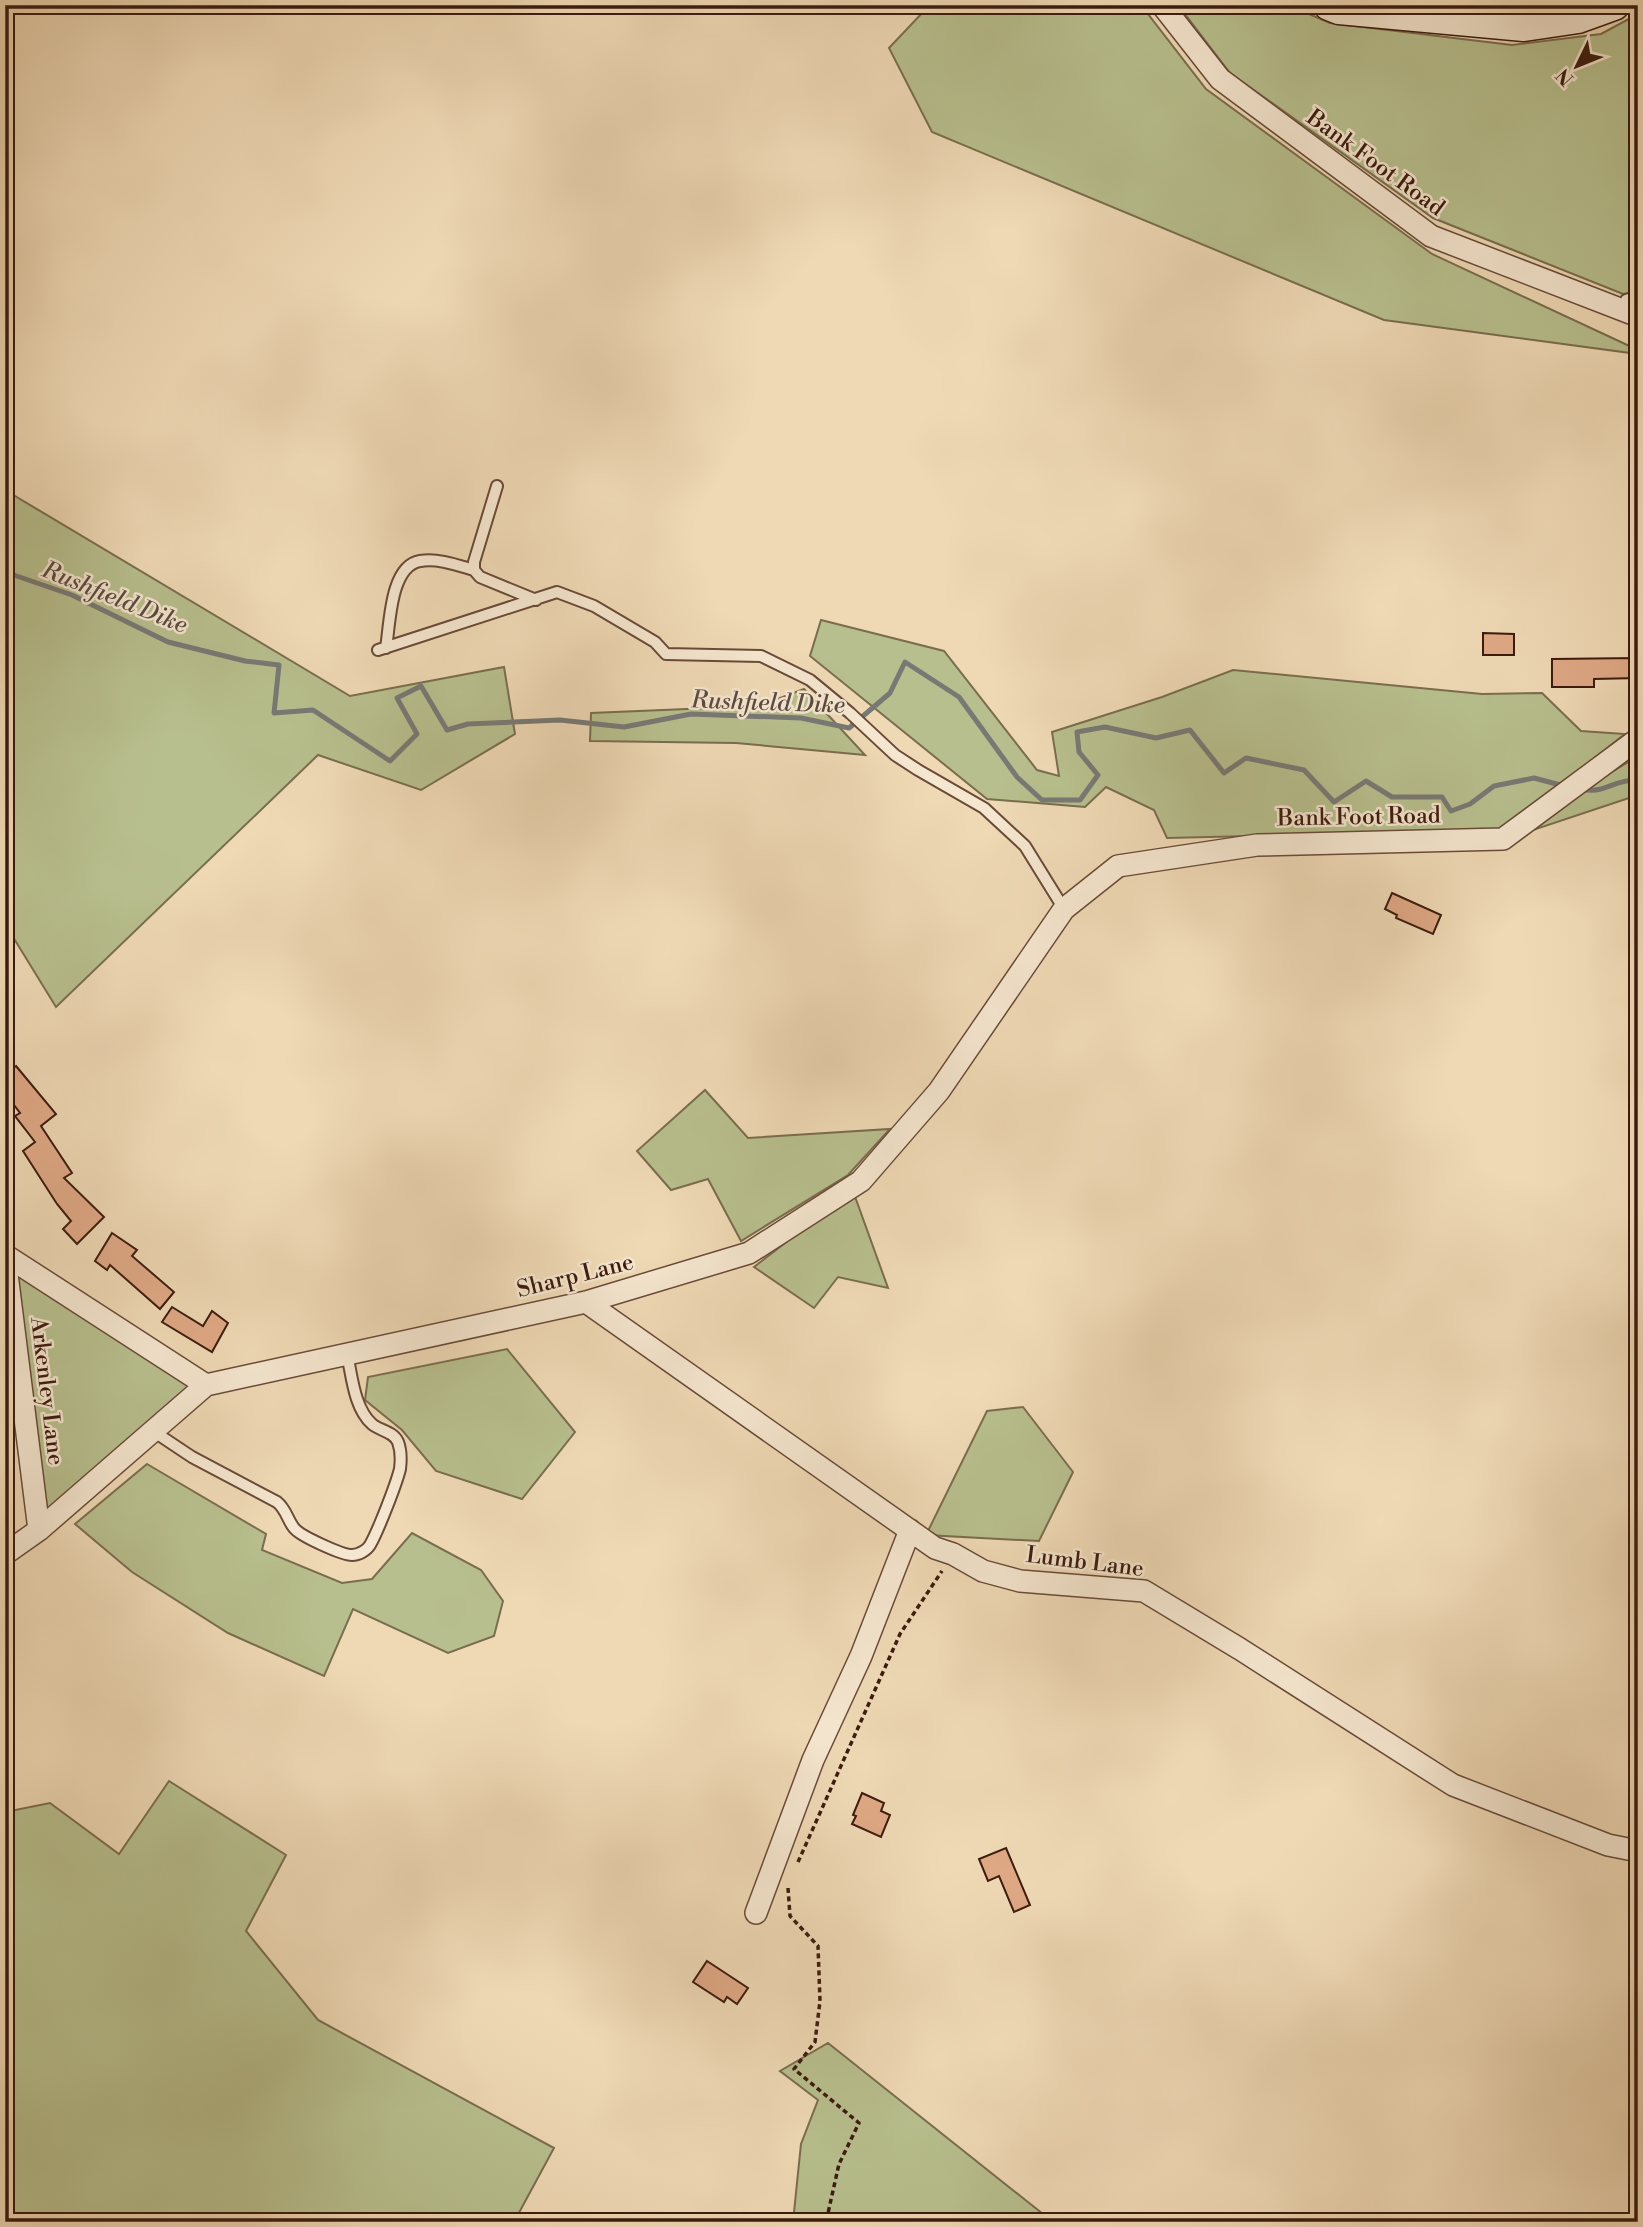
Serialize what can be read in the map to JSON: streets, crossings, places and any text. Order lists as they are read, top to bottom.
{
  "streets": {
    "street": [
      "Bank Foot Road",
      "Sharp Lane",
      "Arkenley Lane",
      "Lumb Lane"
    ]
  },
  "crossings": [
    ["Bank Foot Road", "Sharp Lane"],
    ["Sharp Lane", "Arkenley Lane"],
    ["Sharp Lane", "Lumb Lane"]
  ],
  "water": ["Rushfield Dike"],
  "north": "bottom left"
}
